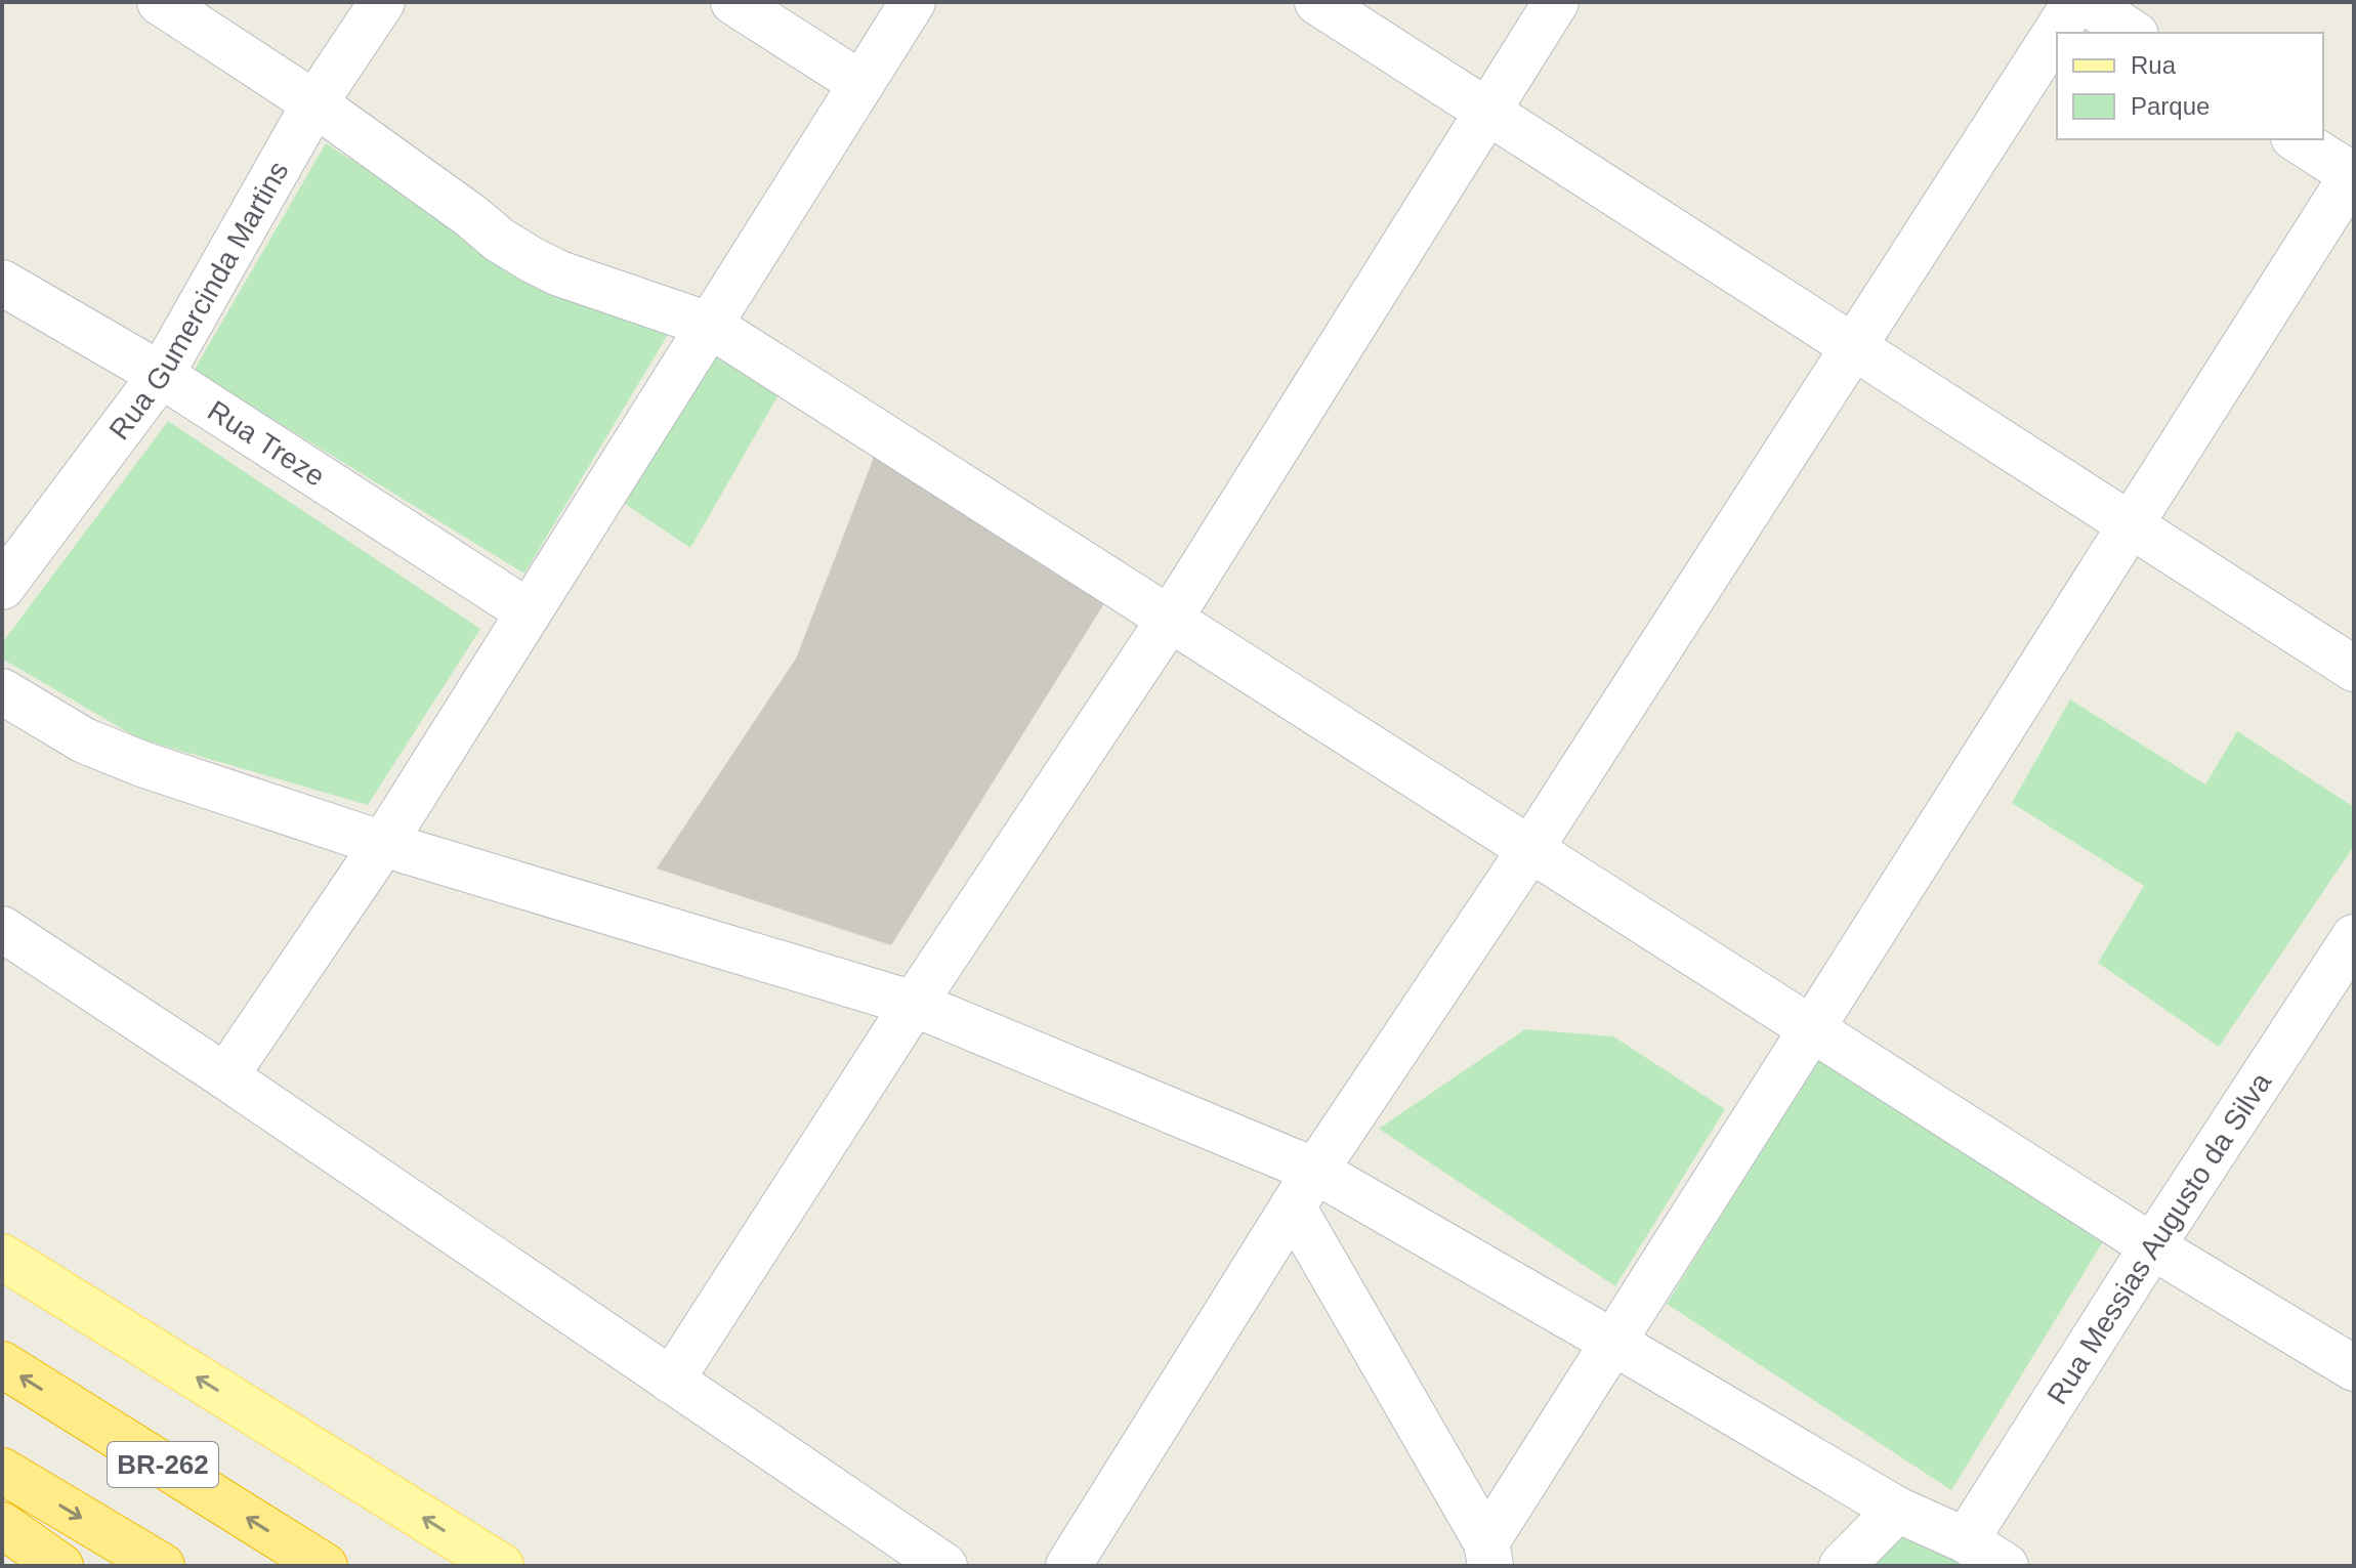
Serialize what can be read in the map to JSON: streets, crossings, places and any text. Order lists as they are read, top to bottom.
{
  "streets": {
    "highway": ["BR-262"],
    "street": ["Rua Gumercinda Martins", "Rua Treze", "Rua Messias Augusto da Silva"]
  },
  "crossings": [
    ["Rua Gumercinda Martins", "Rua Treze"]
  ],
  "legend": ["Rua", "Parque"]
}
